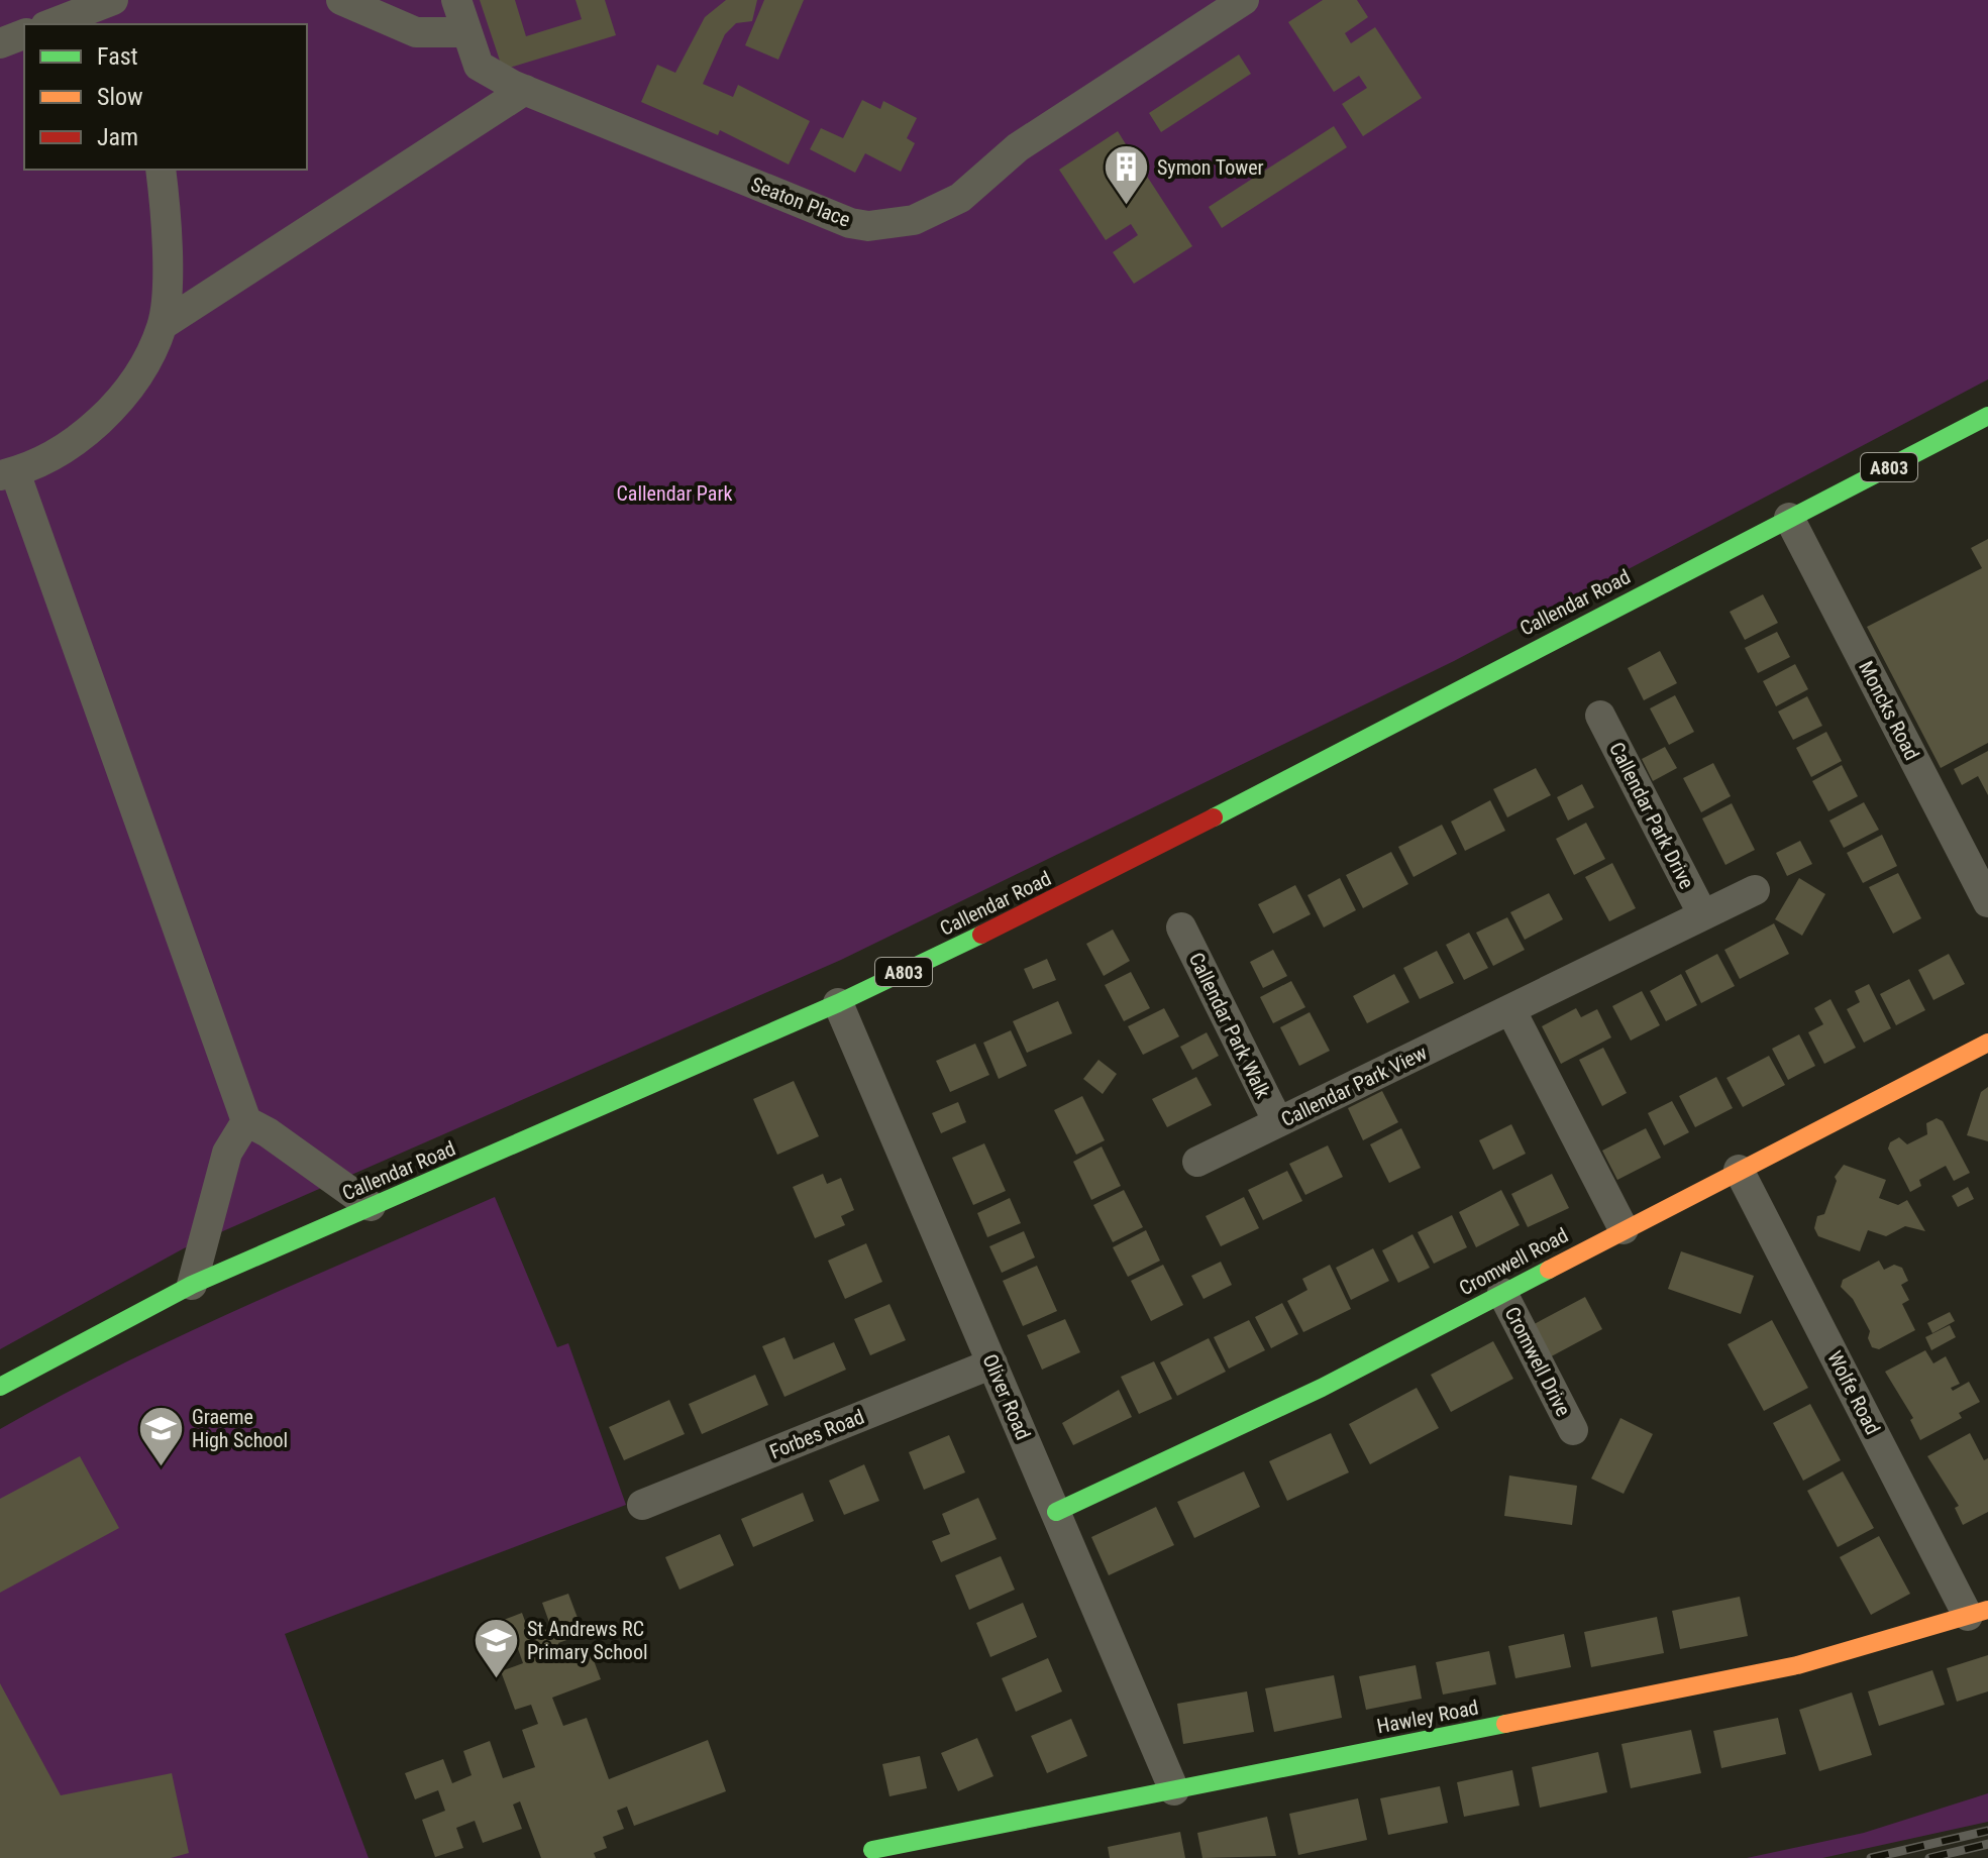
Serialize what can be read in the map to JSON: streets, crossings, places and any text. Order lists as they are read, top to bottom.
{
  "streets": {
    "main road": [
      "A803",
      "Callendar Road",
      "Cromwell Road",
      "Hawley Road"
    ],
    "street": [
      "Seaton Place",
      "Moncks Road",
      "Callendar Park Drive",
      "Callendar Park Walk",
      "Callendar Park View",
      "Cromwell Drive",
      "Wolfe Road",
      "Oliver Road",
      "Forbes Road"
    ]
  },
  "crossings": [
    ["Callendar Road", "Moncks Road"],
    ["Callendar Road", "Oliver Road"],
    ["Callendar Park Drive", "Callendar Park View"],
    ["Callendar Park Walk", "Callendar Park View"],
    ["Cromwell Road", "Cromwell Drive"],
    ["Cromwell Road", "Wolfe Road"],
    ["Cromwell Road", "Oliver Road"],
    ["Wolfe Road", "Hawley Road"],
    ["Oliver Road", "Forbes Road"],
    ["Oliver Road", "Hawley Road"]
  ],
  "parks": ["Callendar Park"],
  "places": {
    "building": ["Symon Tower"],
    "school or university": ["Graeme High School", "St Andrews RC Primary School"]
  },
  "legend": ["Fast", "Slow", "Jam"]
}
